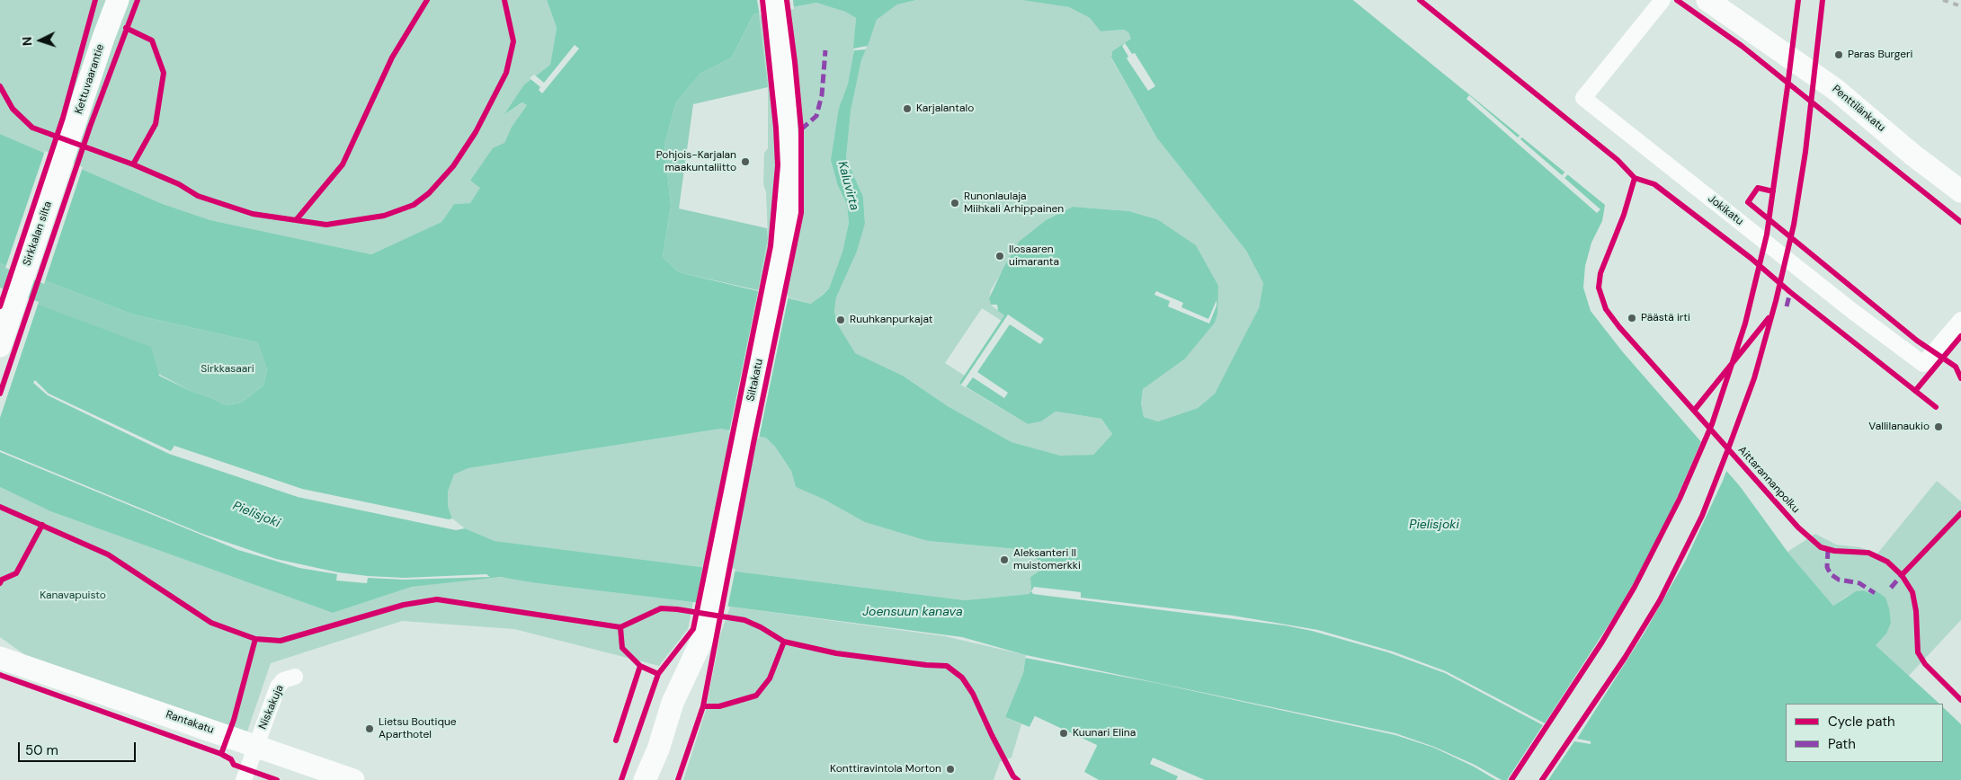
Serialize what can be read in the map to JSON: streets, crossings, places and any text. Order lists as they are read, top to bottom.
{
  "streets": {
    "street": [
      "Kettuvaarantie",
      "Penttilänkatu",
      "Jokikatu",
      "Sirkkalan silta",
      "Siltakatu",
      "Niskakuja",
      "Rantakatu"
    ],
    "cycle path": ["Aittarannanpolku"]
  },
  "crossings": [
    ["Kettuvaarantie", "Sirkkalan silta"],
    ["Niskakuja", "Rantakatu"]
  ],
  "water": ["Kaluvirta", "Pielisjoki", "Joensuun kanava"],
  "parks": ["Sirkkasaari", "Kanavapuisto"],
  "places": [
    "Paras Burgeri",
    "Karjalantalo",
    "Pohjois-Karjalan maakuntaliitto",
    "Runonlaulaja Miihkali Arhippainen",
    "Ilosaaren uimaranta",
    "Päästä irti",
    "Ruuhkanpurkajat",
    "Vallilanaukio",
    "Aleksanteri II muistomerkki",
    "Lietsu Boutique Aparthotel",
    "Kuunari Elina",
    "Konttiravintola Morton"
  ],
  "legend": ["Cycle path", "Path"],
  "scale_bar": "50 m",
  "north": "left"
}
